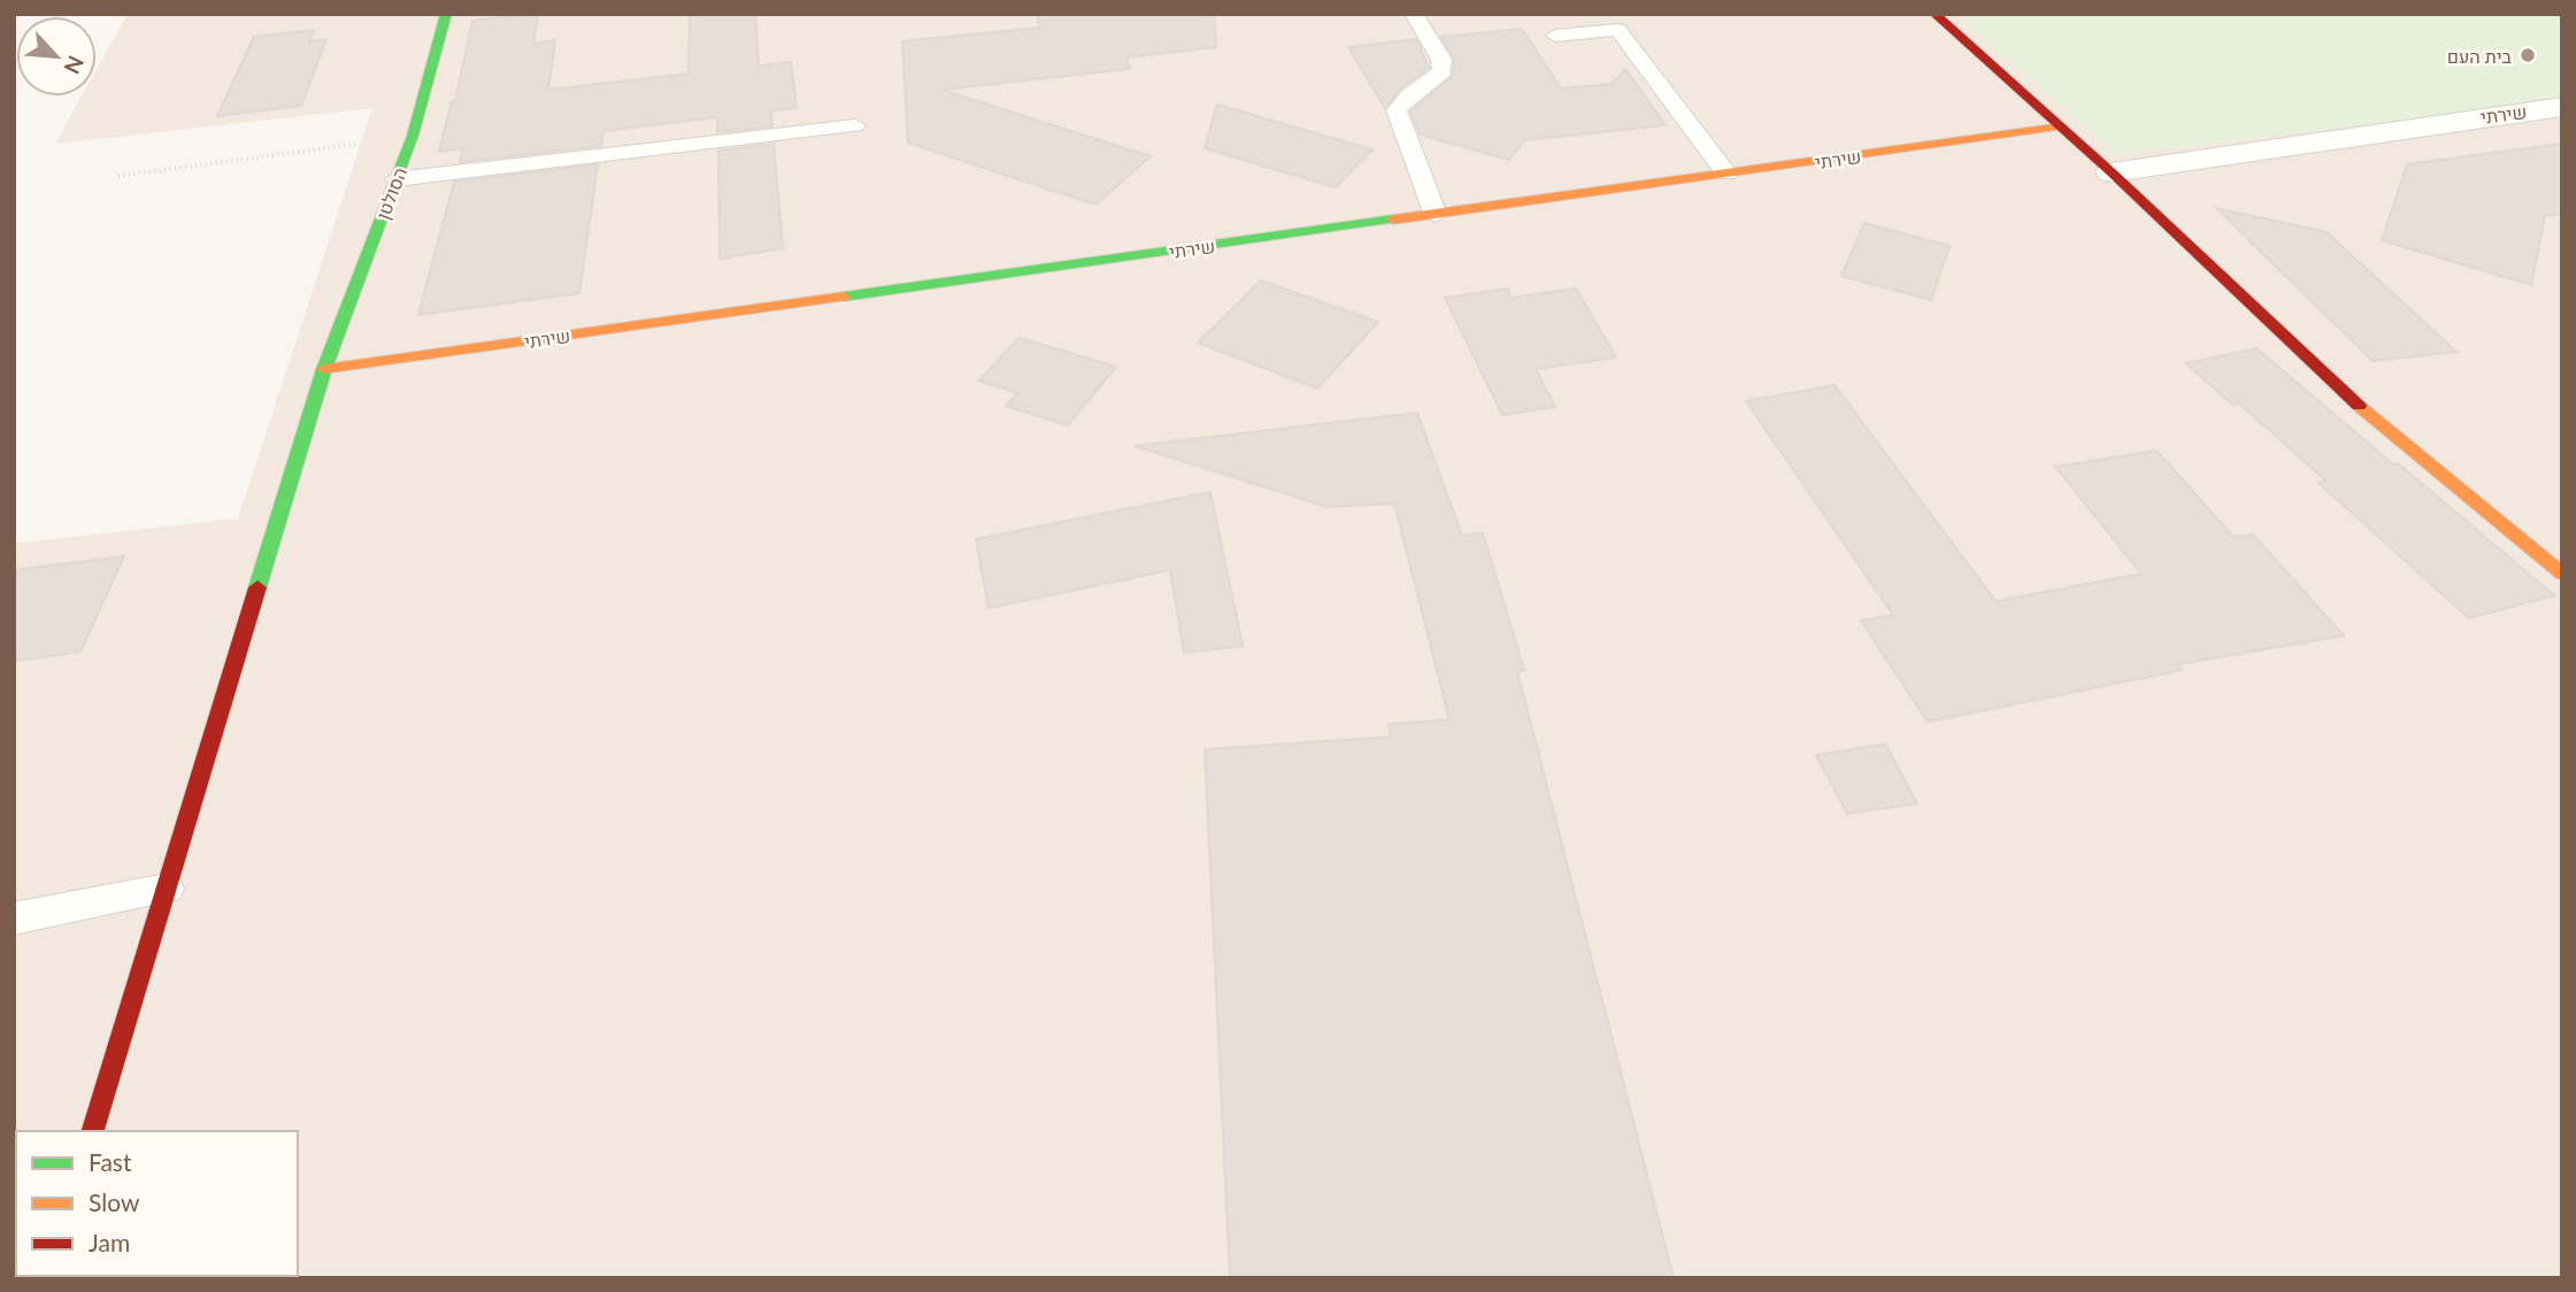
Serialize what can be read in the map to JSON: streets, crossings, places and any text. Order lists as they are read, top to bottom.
{
  "streets": {
    "street": ["שירתי", "הסולטן"]
  },
  "crossings": [
    ["שירתי", "הסולטן"]
  ],
  "places": ["בית העם"],
  "legend": ["Fast", "Slow", "Jam"],
  "north": "bottom right"
}
